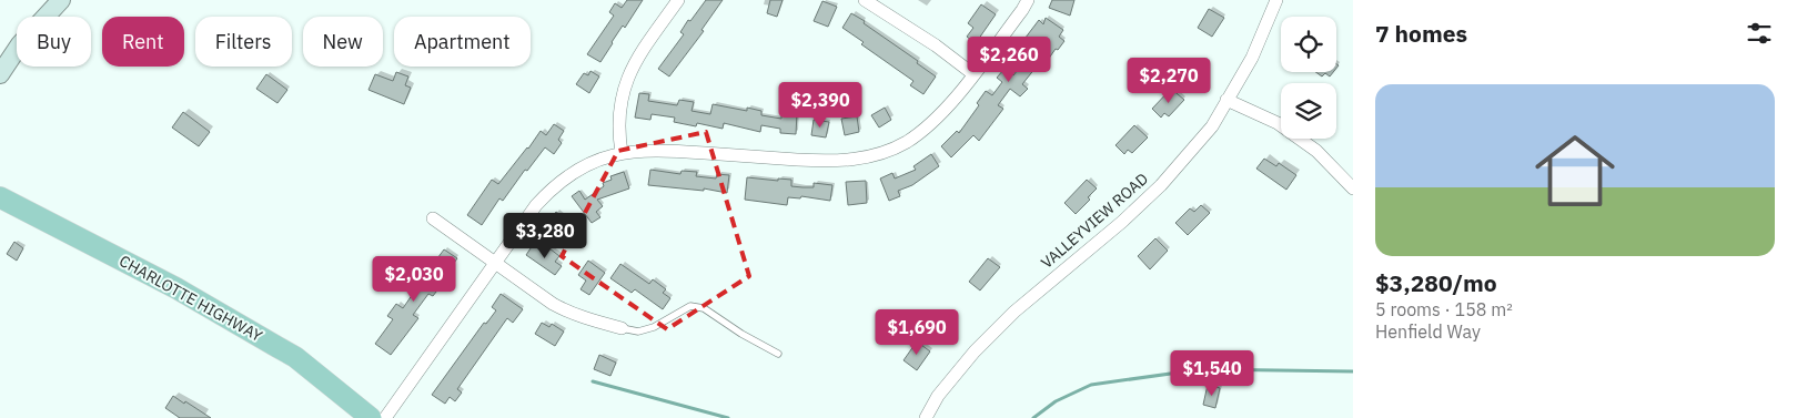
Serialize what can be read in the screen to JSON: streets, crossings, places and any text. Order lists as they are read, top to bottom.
{
  "streets": {
    "main road": ["CHARLOTTE HIGHWAY"],
    "street": ["VALLEYVIEW ROAD"]
  },
  "page": {
    "heading": "7 homes",
    "chip": [
      "Buy",
      "Rent",
      "Filters",
      "New",
      "Apartment"
    ],
    "price": [
      "$2,260",
      "$2,270",
      "$2,390",
      "$3,280",
      "$2,030",
      "$1,690",
      "$1,540"
    ],
    "list": [
      {
        "name": "$3,280/mo",
        "note": "5 rooms · 158 m² · Henfield Way"
      }
    ]
  }
}
